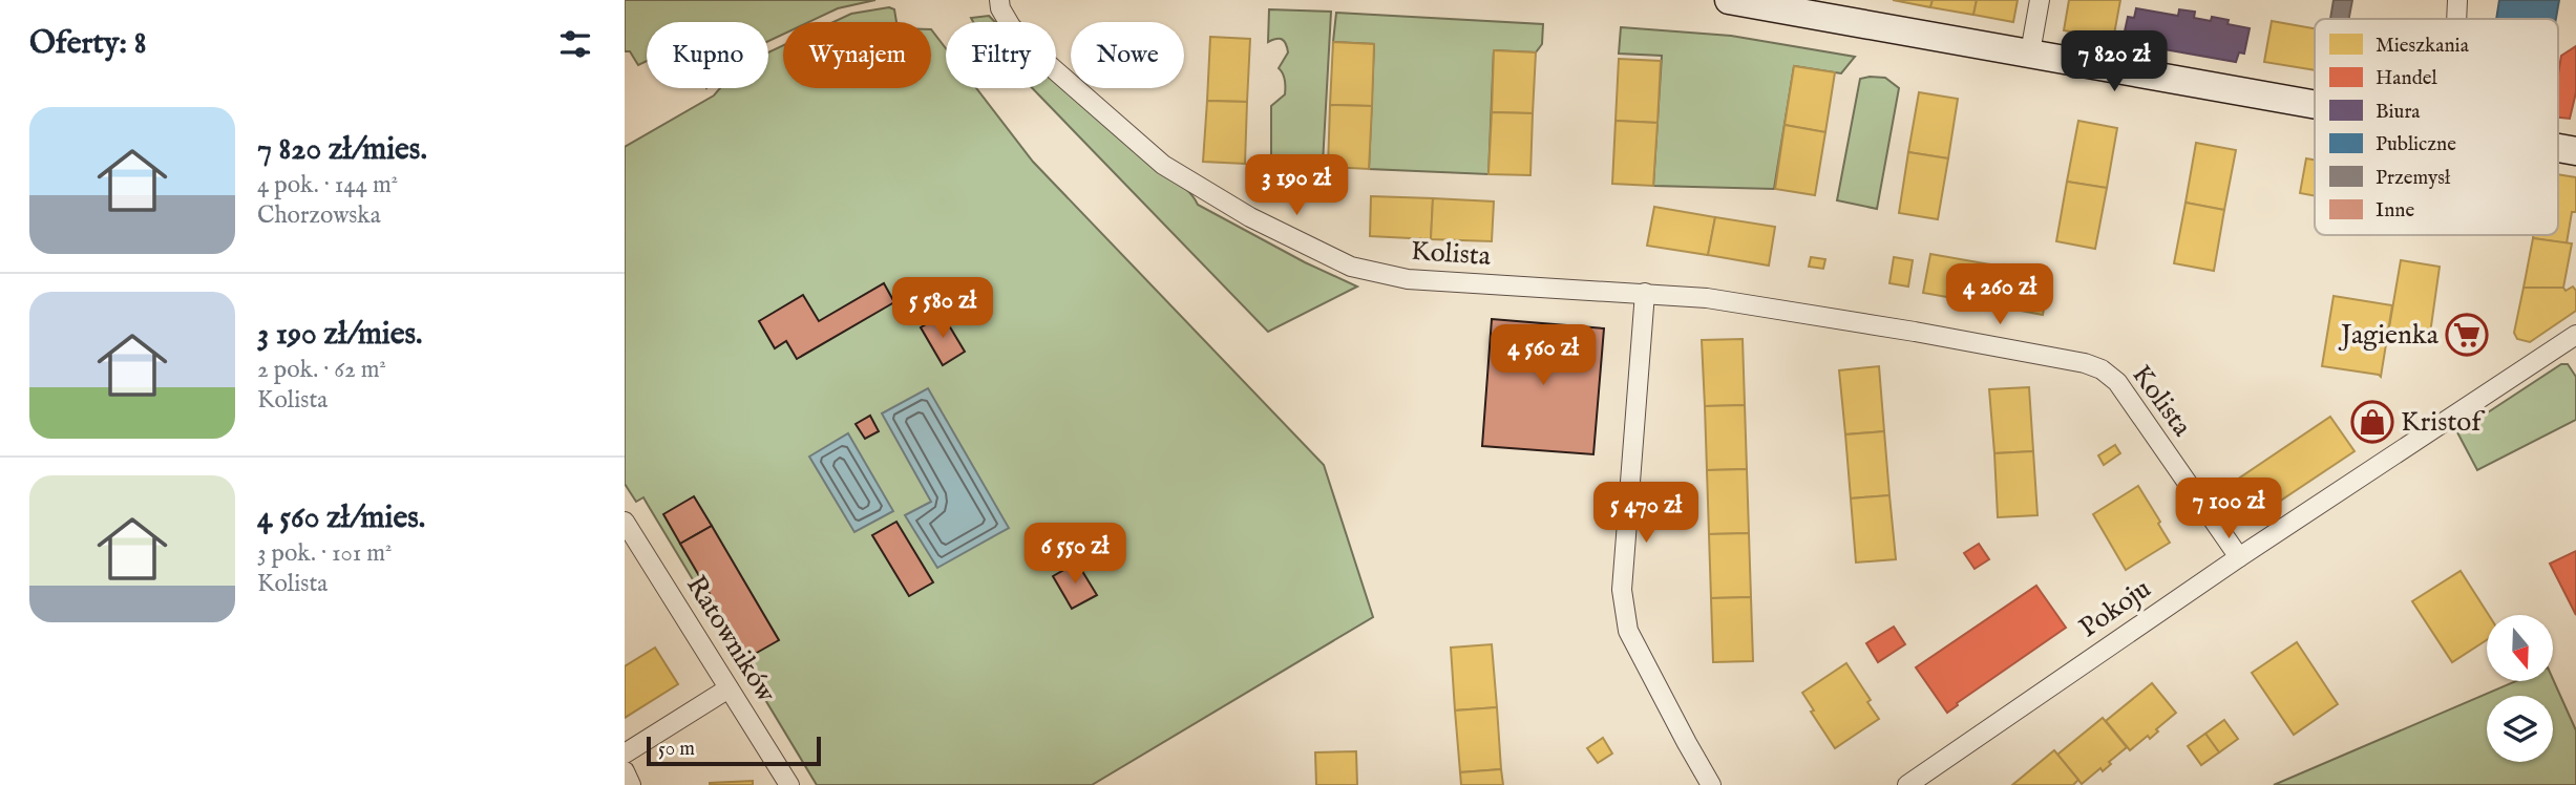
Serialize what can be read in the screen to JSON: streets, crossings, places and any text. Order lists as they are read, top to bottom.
{
  "streets": {
    "street": ["Kolista", "Pokoju", "Ratowników"]
  },
  "crossings": [
    ["Kolista", "Pokoju"]
  ],
  "places": {
    "supermarket": ["Jagienka"],
    "shop": ["Kristof"]
  },
  "legend": [
    "Mieszkania",
    "Handel",
    "Biura",
    "Publiczne",
    "Przemysł",
    "Inne"
  ],
  "scale_bar": "50 m",
  "north": "bottom",
  "page": {
    "heading": "Oferty: 8",
    "chip": [
      "Kupno",
      "Wynajem",
      "Filtry",
      "Nowe"
    ],
    "price": [
      "7 820 zł",
      "3 190 zł",
      "4 260 zł",
      "5 580 zł",
      "4 560 zł",
      "7 100 zł",
      "5 470 zł",
      "6 550 zł"
    ],
    "list": [
      {
        "name": "7 820 zł/mies.",
        "note": "4 pok. · 144 m² · Chorzowska"
      },
      {
        "name": "3 190 zł/mies.",
        "note": "2 pok. · 62 m² · Kolista"
      },
      {
        "name": "4 560 zł/mies.",
        "note": "3 pok. · 101 m² · Kolista"
      }
    ],
    "scale": "50 m"
  }
}
